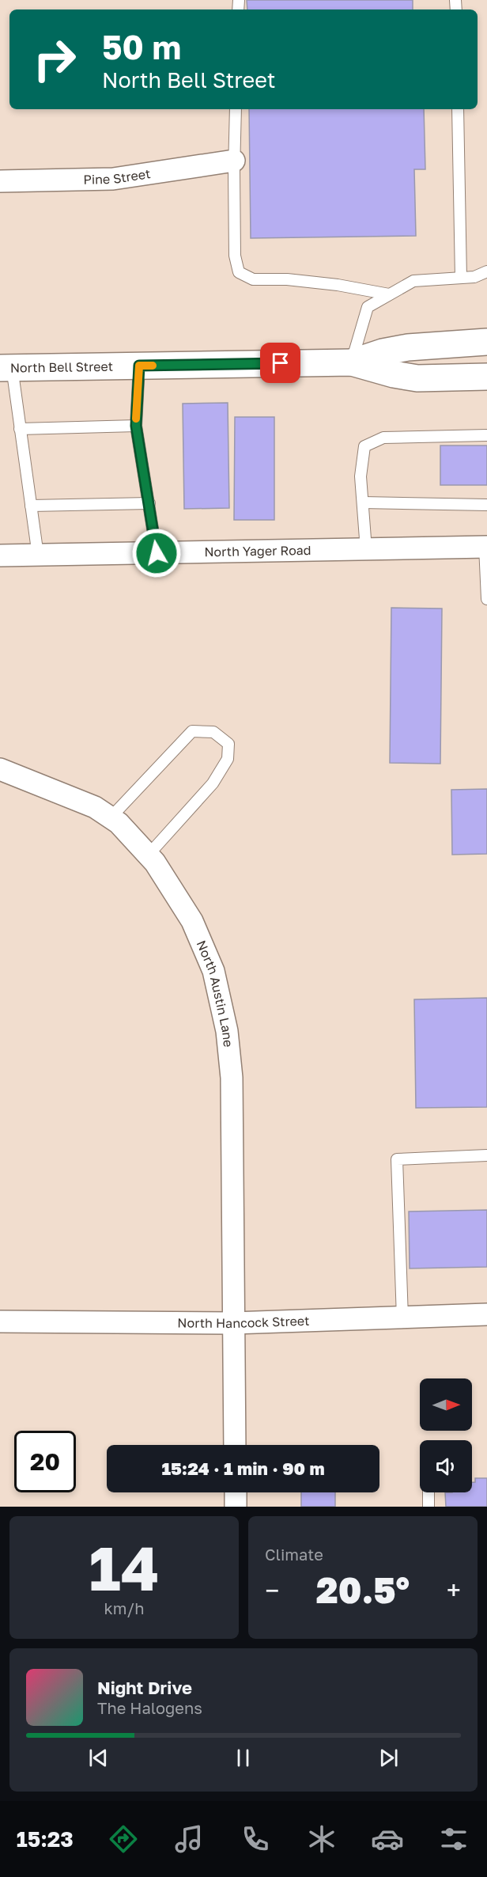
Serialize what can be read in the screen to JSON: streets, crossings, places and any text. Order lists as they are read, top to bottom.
{
  "streets": {
    "main road": ["North Bell Street"],
    "street": [
      "Pine Street",
      "North Yager Road",
      "North Austin Lane",
      "North Hancock Street"
    ]
  },
  "crossings": [
    ["North Austin Lane", "North Hancock Street"]
  ],
  "north": "right",
  "page": {
    "turn": ["50 m", "North Bell Street"],
    "limit": "20",
    "trip": "15:24 · 1 min · 90 m",
    "tile": [
      ["14", "km/h"],
      "Climate"
    ],
    "heat": ["−", "20.5°", "+"],
    "song": ["Night Drive", "The Halogens"],
    "tabs": "15:23"
  }
}
